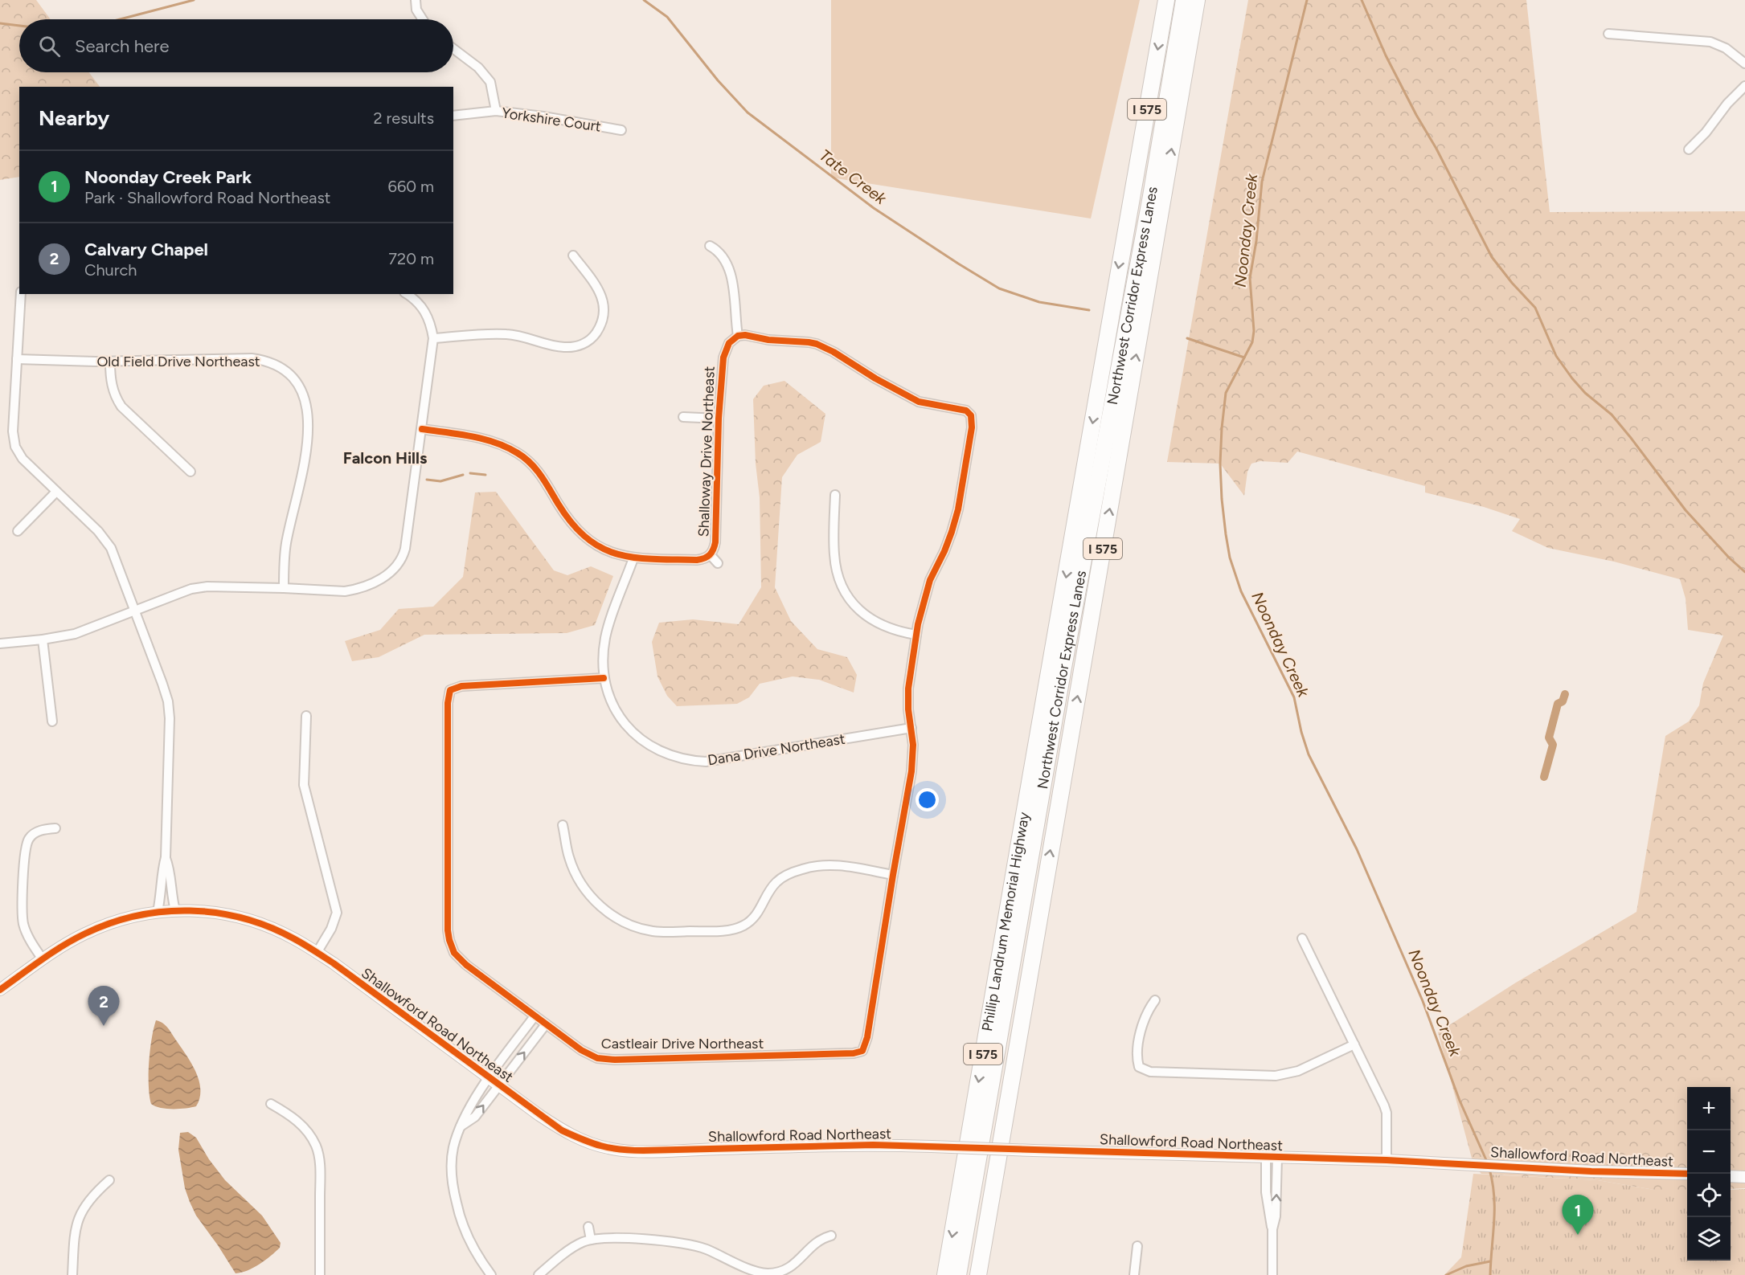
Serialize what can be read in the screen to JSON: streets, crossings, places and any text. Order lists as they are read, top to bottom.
{
  "streets": {
    "highway": ["I 575", "Northwest Corridor Express Lanes", "Phillip Landrum Memorial Highway"],
    "street": [
      "Yorkshire Court",
      "Old Field Drive Northeast",
      "Shalloway Drive Northeast",
      "Dana Drive Northeast",
      "Shallowford Road Northeast",
      "Castleair Drive Northeast"
    ]
  },
  "crossings": [
    ["Shalloway Drive Northeast", "Dana Drive Northeast"],
    ["Dana Drive Northeast", "Castleair Drive Northeast"]
  ],
  "districts": ["Falcon Hills"],
  "water": ["Tate Creek", "Noonday Creek"],
  "page": {
    "search": "Search here",
    "heading": ["Nearby", "2 results"],
    "list": [
      {
        "mark": "1",
        "name": "Noonday Creek Park",
        "note": "Park · Shallowford Road Northeast",
        "value": "660 m"
      },
      {
        "mark": "2",
        "name": "Calvary Chapel",
        "note": "Church",
        "value": "720 m"
      }
    ],
    "pins": ["2", "1"],
    "map_buttons": ["+", "−"]
  }
}
